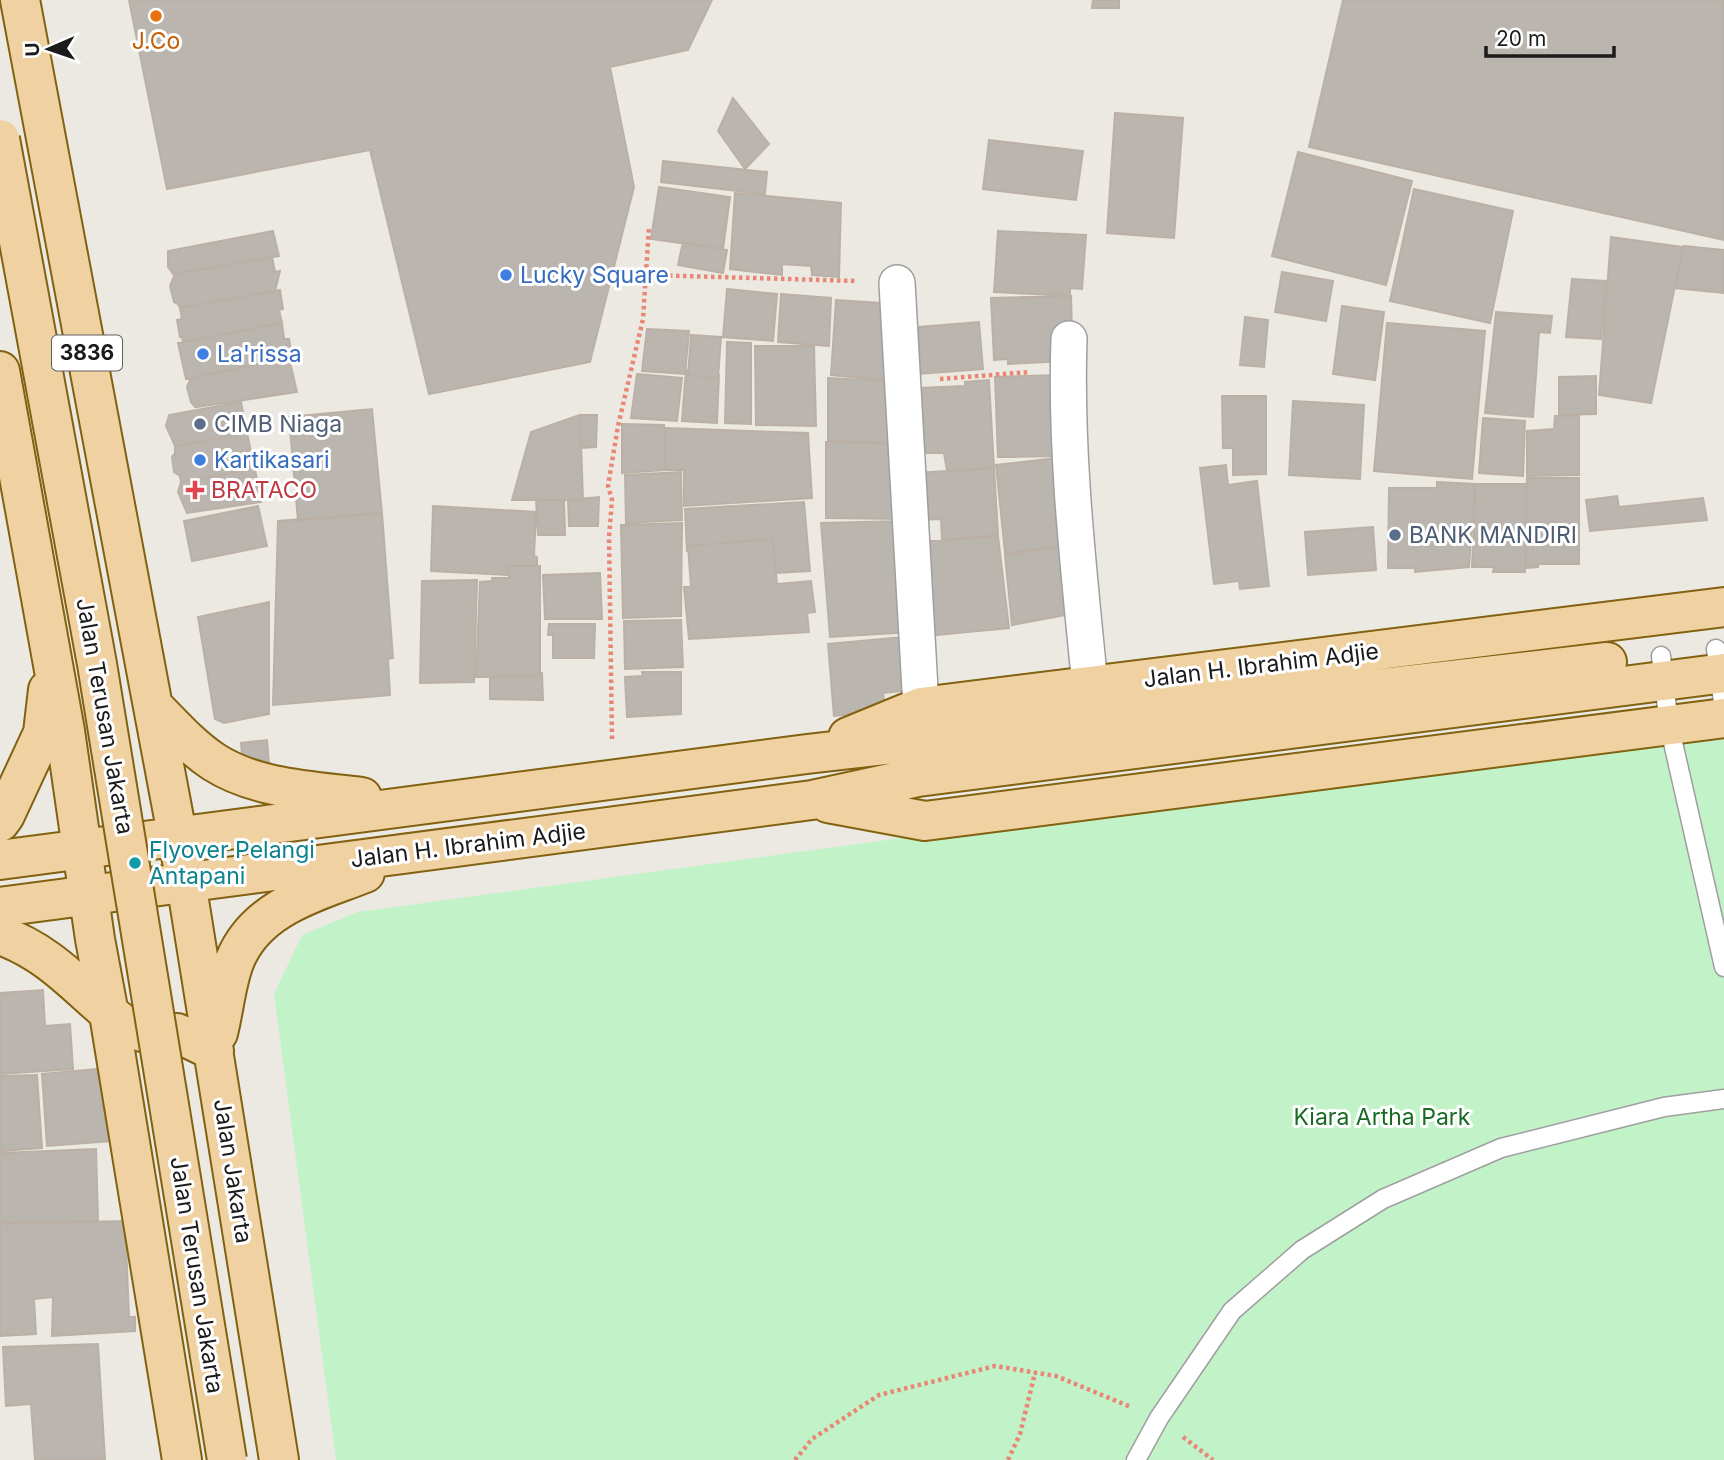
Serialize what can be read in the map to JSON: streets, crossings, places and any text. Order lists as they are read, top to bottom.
{
  "streets": {
    "main road": [
      "3836",
      "Jalan H. Ibrahim Adjie",
      "Jalan Terusan Jakarta",
      "Jalan Jakarta"
    ]
  },
  "crossings": [
    ["Jalan H. Ibrahim Adjie", "Jalan Terusan Jakarta"],
    ["Jalan H. Ibrahim Adjie", "Jalan Jakarta"],
    ["Jalan Terusan Jakarta", "Jalan Jakarta"]
  ],
  "parks": ["Kiara Artha Park"],
  "places": {
    "other": [
      "J.Co",
      "Lucky Square",
      "La'rissa",
      "CIMB Niaga",
      "Kartikasari",
      "BANK MANDIRI",
      "Flyover Pelangi Antapani"
    ],
    "health": ["BRATACO"]
  },
  "scale_bar": "20 m",
  "north": "left"
}
